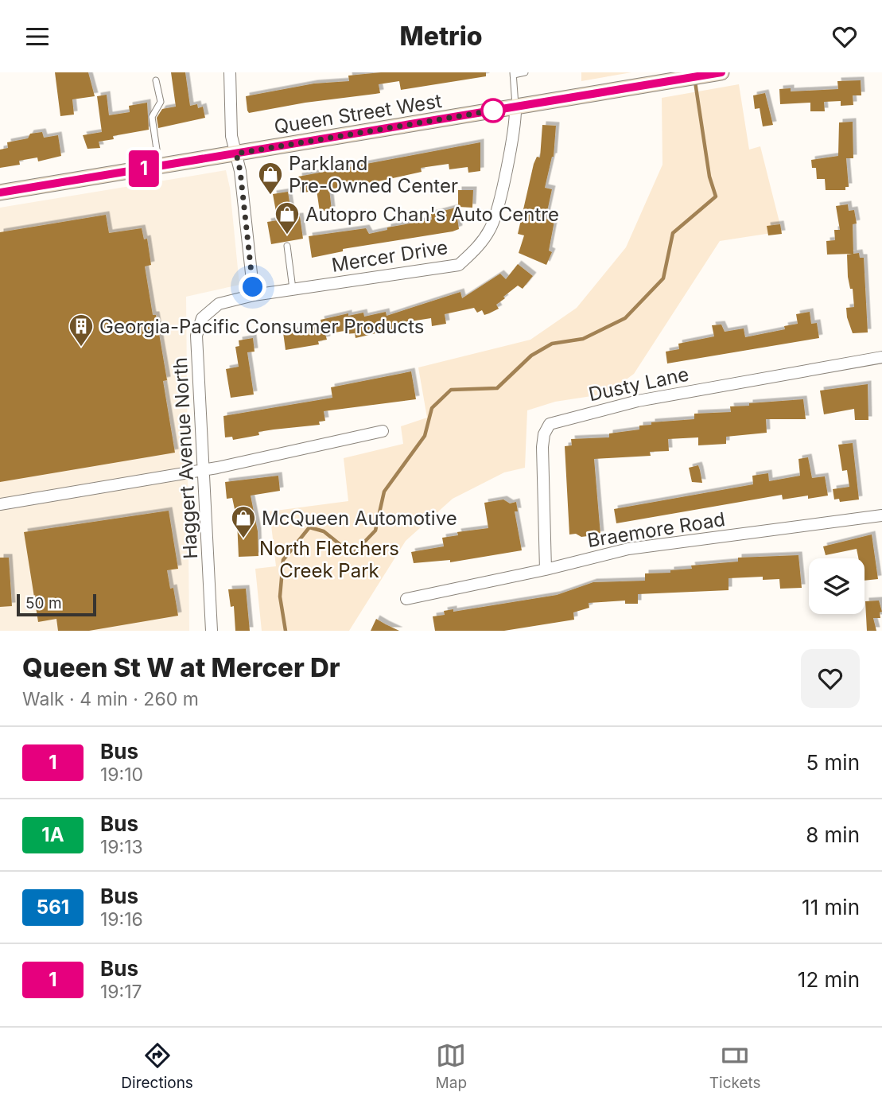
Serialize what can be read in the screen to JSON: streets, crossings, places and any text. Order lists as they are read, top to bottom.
{
  "streets": {
    "main road": ["Queen Street West"],
    "street": [
      "Mercer Drive",
      "Dusty Lane",
      "Haggert Avenue North",
      "Braemore Road"
    ]
  },
  "crossings": [
    ["Queen Street West", "Mercer Drive"],
    ["Mercer Drive", "Haggert Avenue North"],
    ["Dusty Lane", "Braemore Road"]
  ],
  "parks": ["North Fletchers Creek Park"],
  "places": {
    "shop": ["Parkland Pre-Owned Center", "Autopro Chan's Auto Centre", "McQueen Automotive"],
    "building": ["Georgia-Pacific Consumer Products"]
  },
  "lines": ["bus line 1"],
  "scale_bar": "50 m",
  "page": {
    "header": "Metrio",
    "on_map": "1",
    "scale": "50 m",
    "heading": ["Queen St W at Mercer Dr", "Walk · 4 min · 260 m"],
    "list": [
      {
        "mark": "1",
        "name": "Bus",
        "note": "19:10",
        "value": "5 min"
      },
      {
        "mark": "1A",
        "name": "Bus",
        "note": "19:13",
        "value": "8 min"
      },
      {
        "mark": "561",
        "name": "Bus",
        "note": "19:16",
        "value": "11 min"
      },
      {
        "mark": "1",
        "name": "Bus",
        "note": "19:17",
        "value": "12 min"
      }
    ],
    "tabs": ["Directions", "Map", "Tickets"]
  }
}
